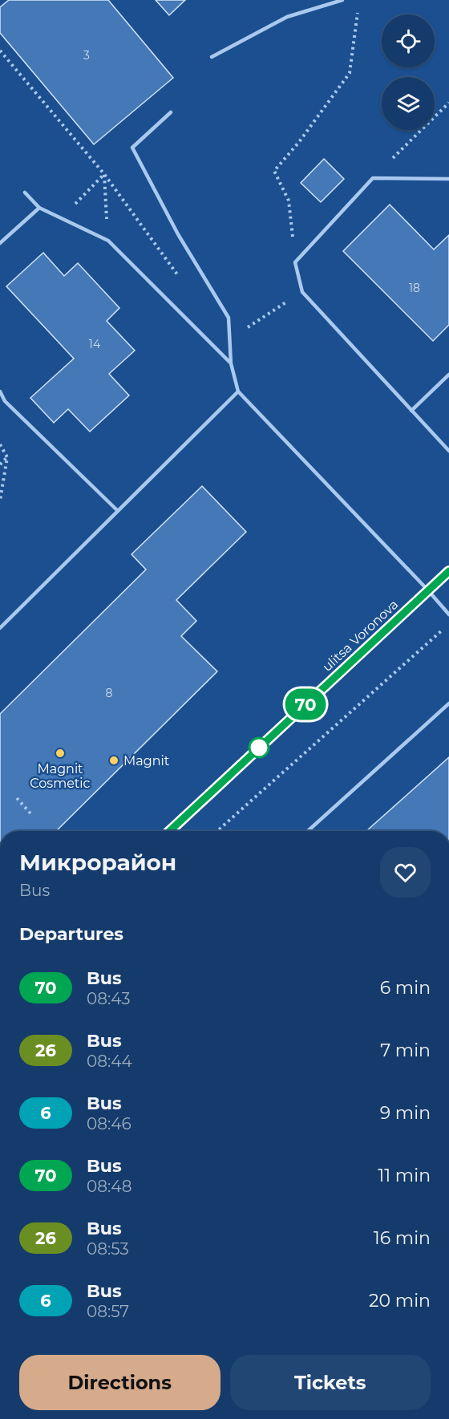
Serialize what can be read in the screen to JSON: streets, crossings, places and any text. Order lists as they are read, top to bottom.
{
  "streets": {
    "main road": ["ulitsa Voronova"]
  },
  "places": ["Magnit Cosmetic", "Magnit"],
  "lines": ["bus line 70"],
  "house_numbers": [
    "3",
    "18",
    "14",
    "8"
  ],
  "page": {
    "on_map": "70",
    "heading": [
      ["Микрорайон", "Bus"],
      "Departures"
    ],
    "list": [
      {
        "mark": "70",
        "name": "Bus",
        "note": "08:43",
        "value": "6 min"
      },
      {
        "mark": "26",
        "name": "Bus",
        "note": "08:44",
        "value": "7 min"
      },
      {
        "mark": "6",
        "name": "Bus",
        "note": "08:46",
        "value": "9 min"
      },
      {
        "mark": "70",
        "name": "Bus",
        "note": "08:48",
        "value": "11 min"
      },
      {
        "mark": "26",
        "name": "Bus",
        "note": "08:53",
        "value": "16 min"
      },
      {
        "mark": "6",
        "name": "Bus",
        "note": "08:57",
        "value": "20 min"
      }
    ],
    "buttons": ["Directions", "Tickets"]
  }
}
